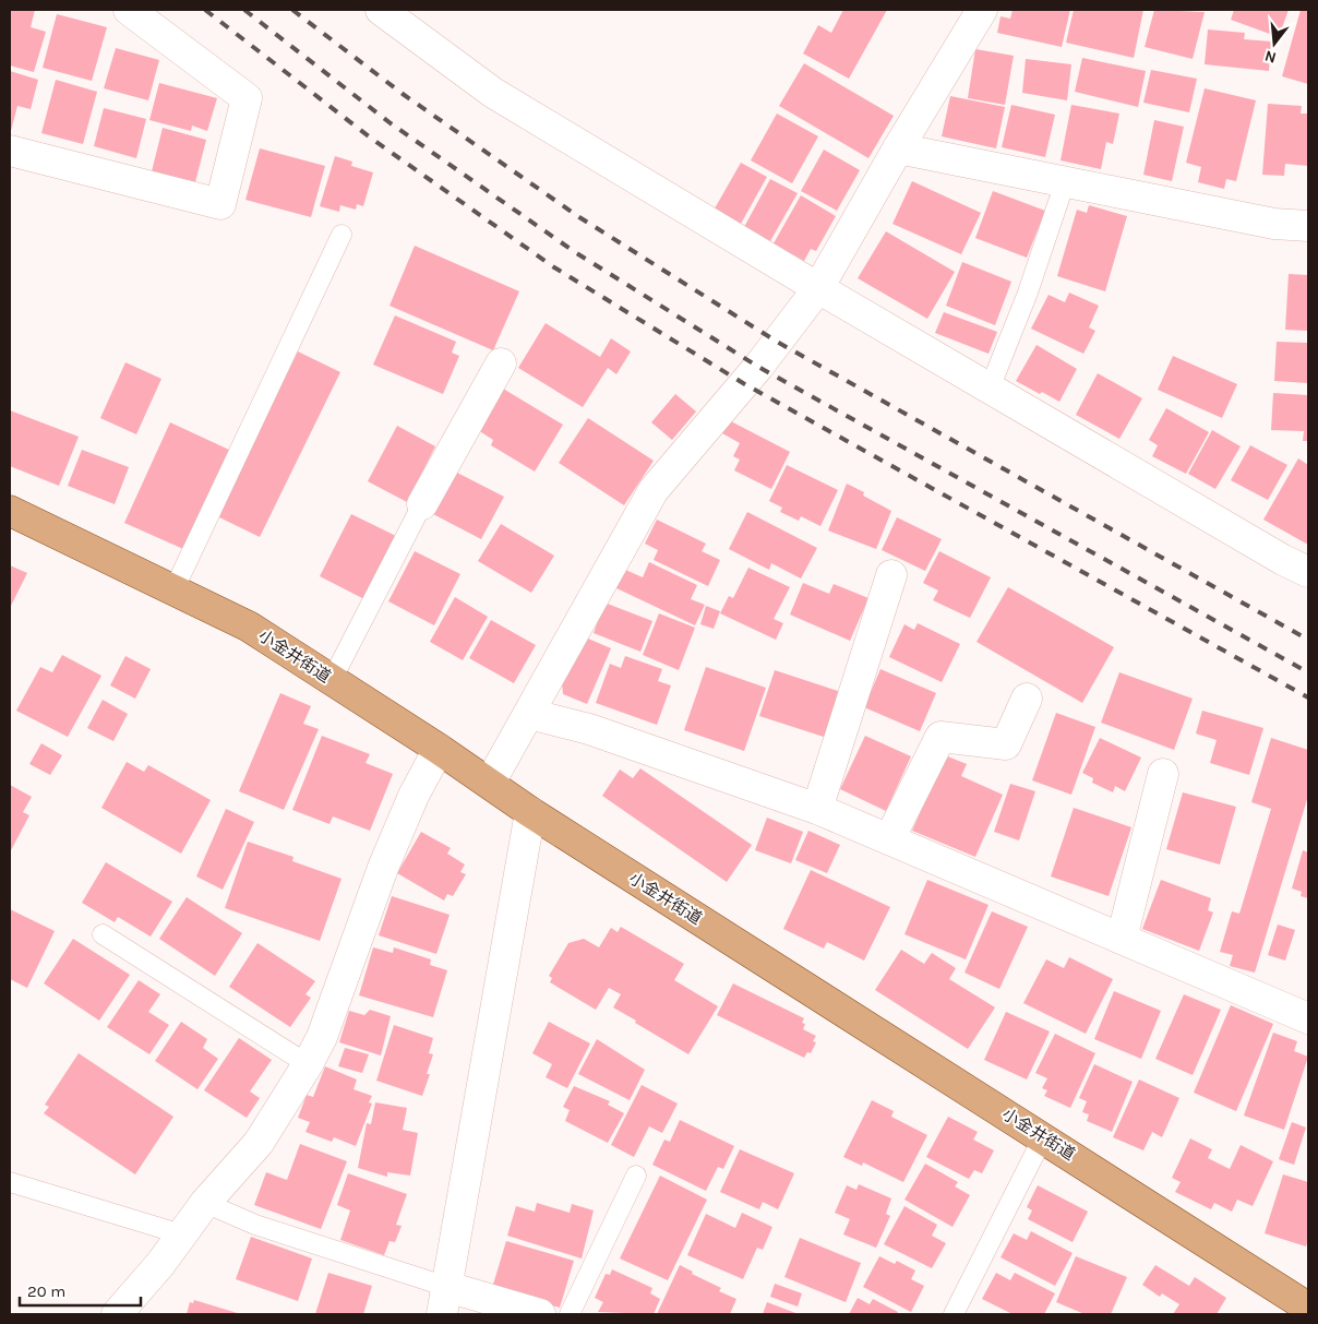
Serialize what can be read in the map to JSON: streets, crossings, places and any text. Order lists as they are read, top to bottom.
{
  "streets": {
    "main road": ["小金井街道"]
  },
  "scale_bar": "20 m",
  "north": "bottom"
}
